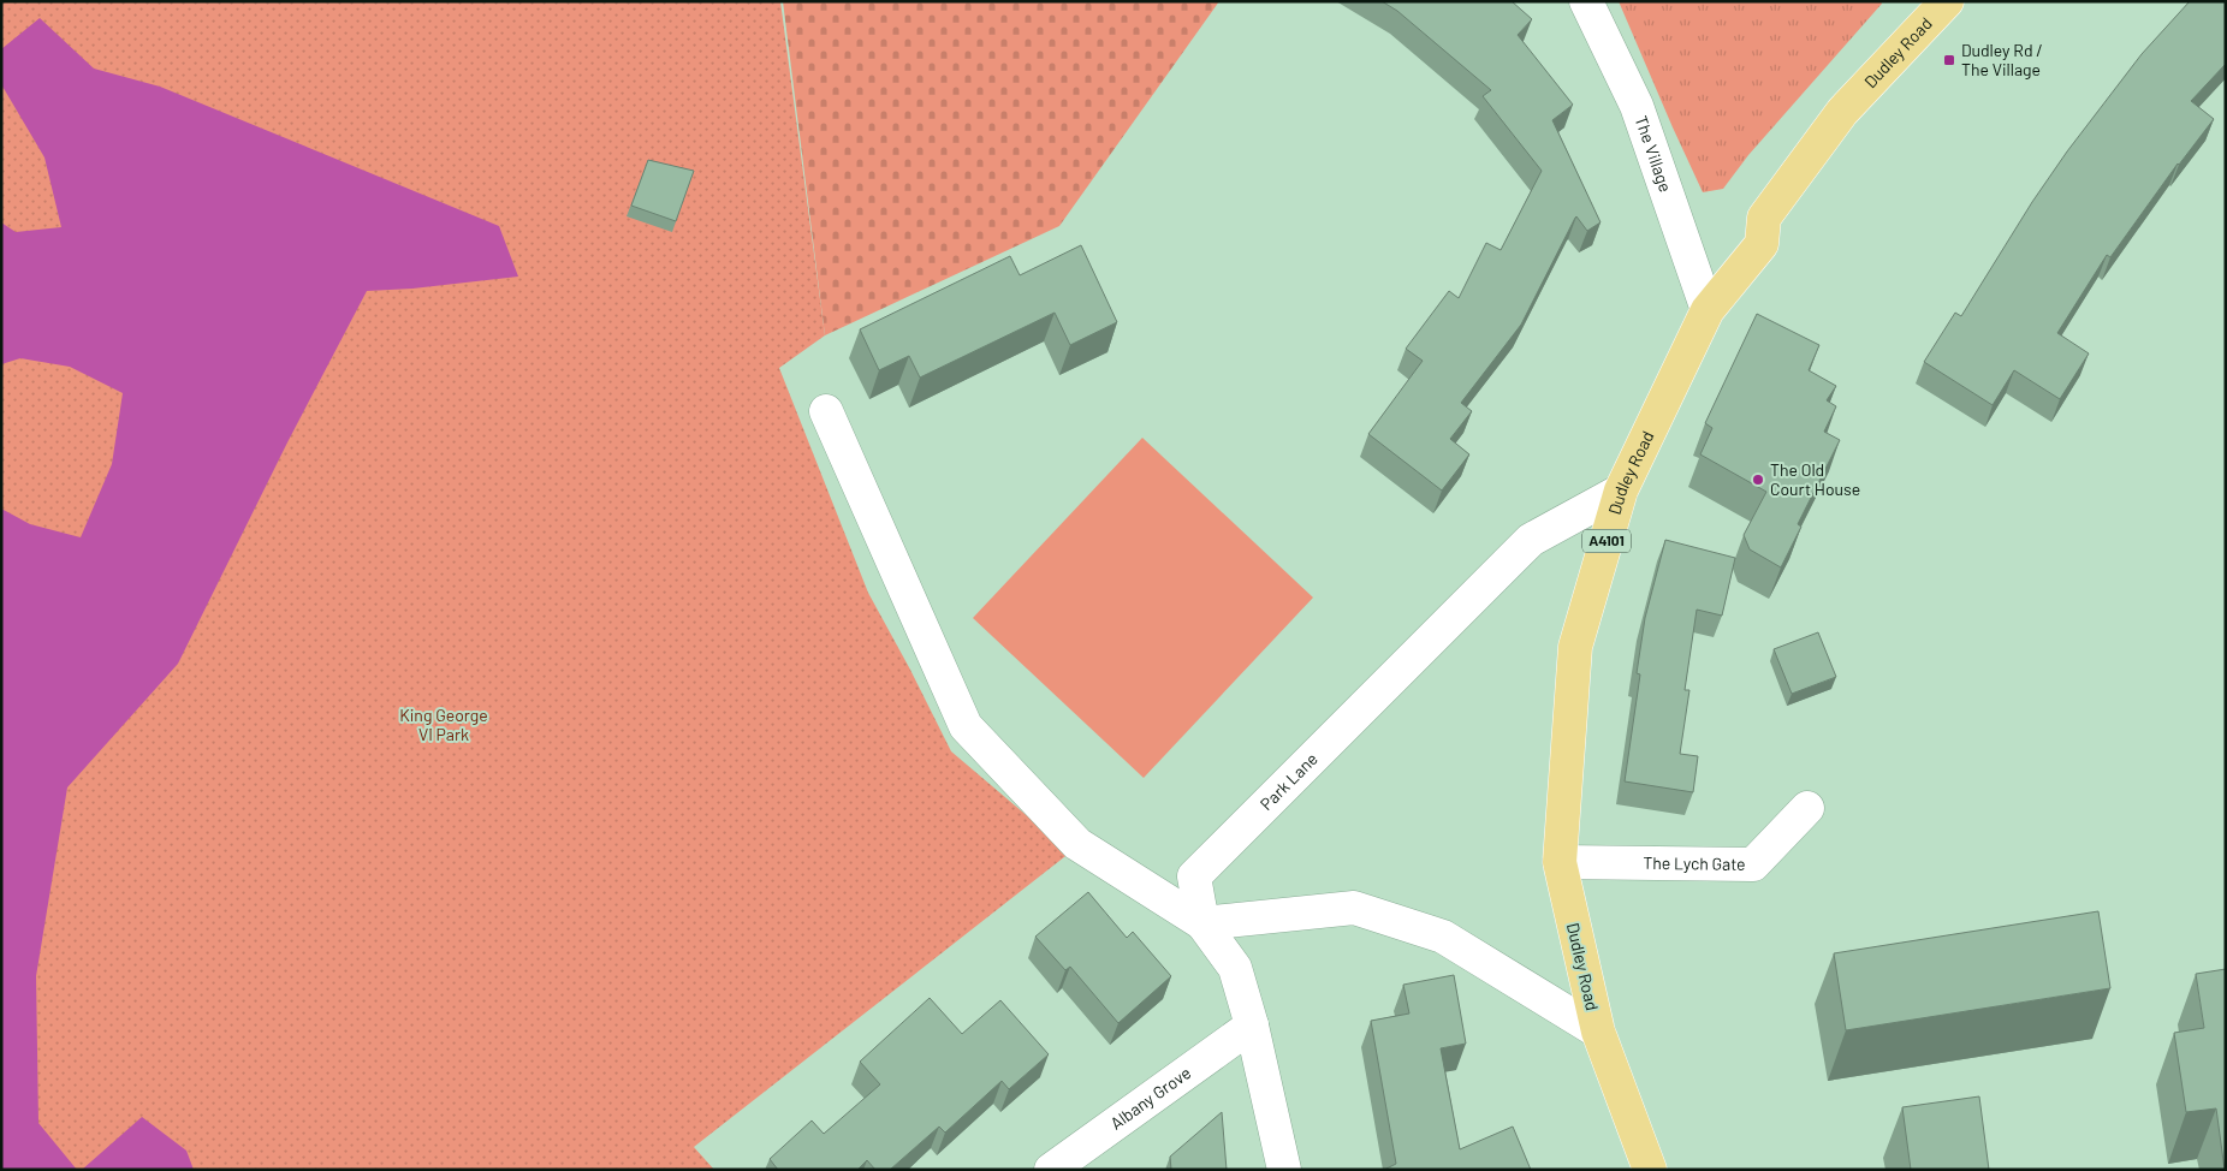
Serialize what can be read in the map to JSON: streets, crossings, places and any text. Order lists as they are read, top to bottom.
{
  "streets": {
    "main road": ["Dudley Road", "A4101"],
    "street": [
      "The Village",
      "Park Lane",
      "The Lych Gate",
      "Albany Grove"
    ]
  },
  "crossings": [
    ["Dudley Road", "The Village"],
    ["Dudley Road", "Park Lane"],
    ["Dudley Road", "The Lych Gate"],
    ["Park Lane", "Albany Grove"]
  ],
  "parks": ["King George VI Park"],
  "places": {
    "transit": ["Dudley Rd / The Village"],
    "other": ["The Old Court House"]
  }
}
